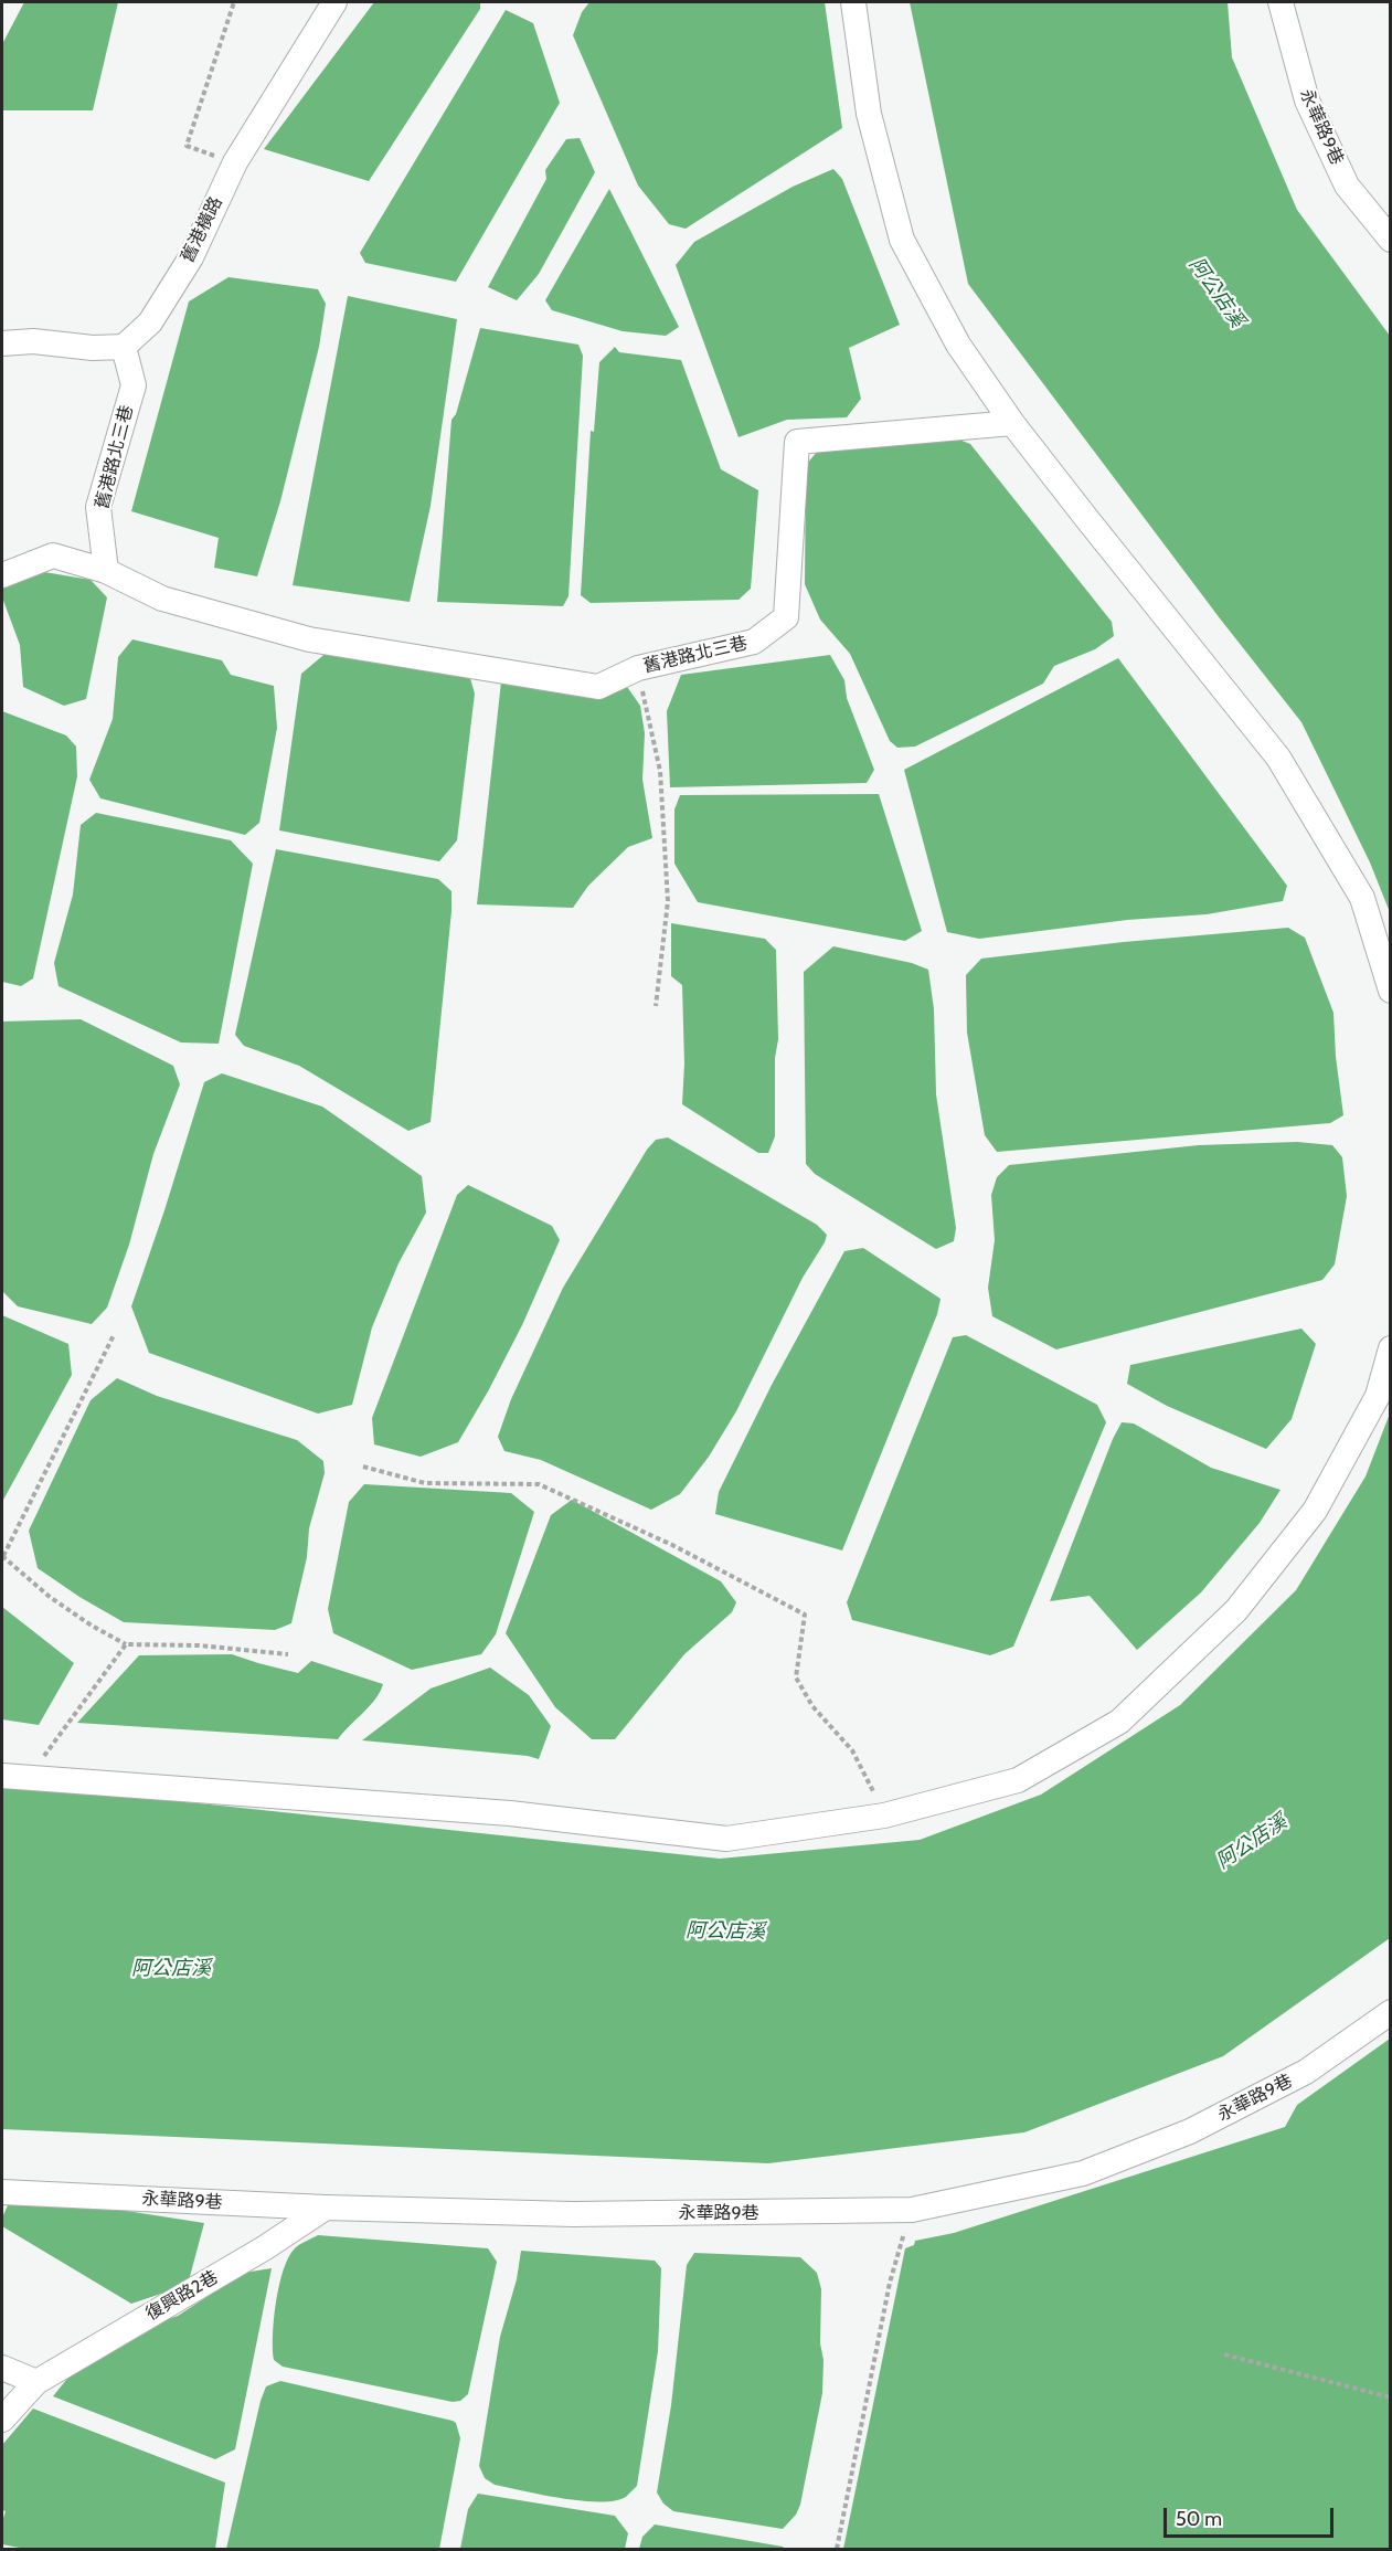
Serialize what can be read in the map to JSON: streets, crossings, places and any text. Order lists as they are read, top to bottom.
{
  "streets": {
    "street": [
      "永華路9巷",
      "舊港橫路",
      "舊港路北三巷",
      "復興路2巷"
    ]
  },
  "crossings": [
    ["永華路9巷", "復興路2巷"],
    ["舊港橫路", "舊港路北三巷"]
  ],
  "water": ["阿公店溪"],
  "scale_bar": "50 m"
}
